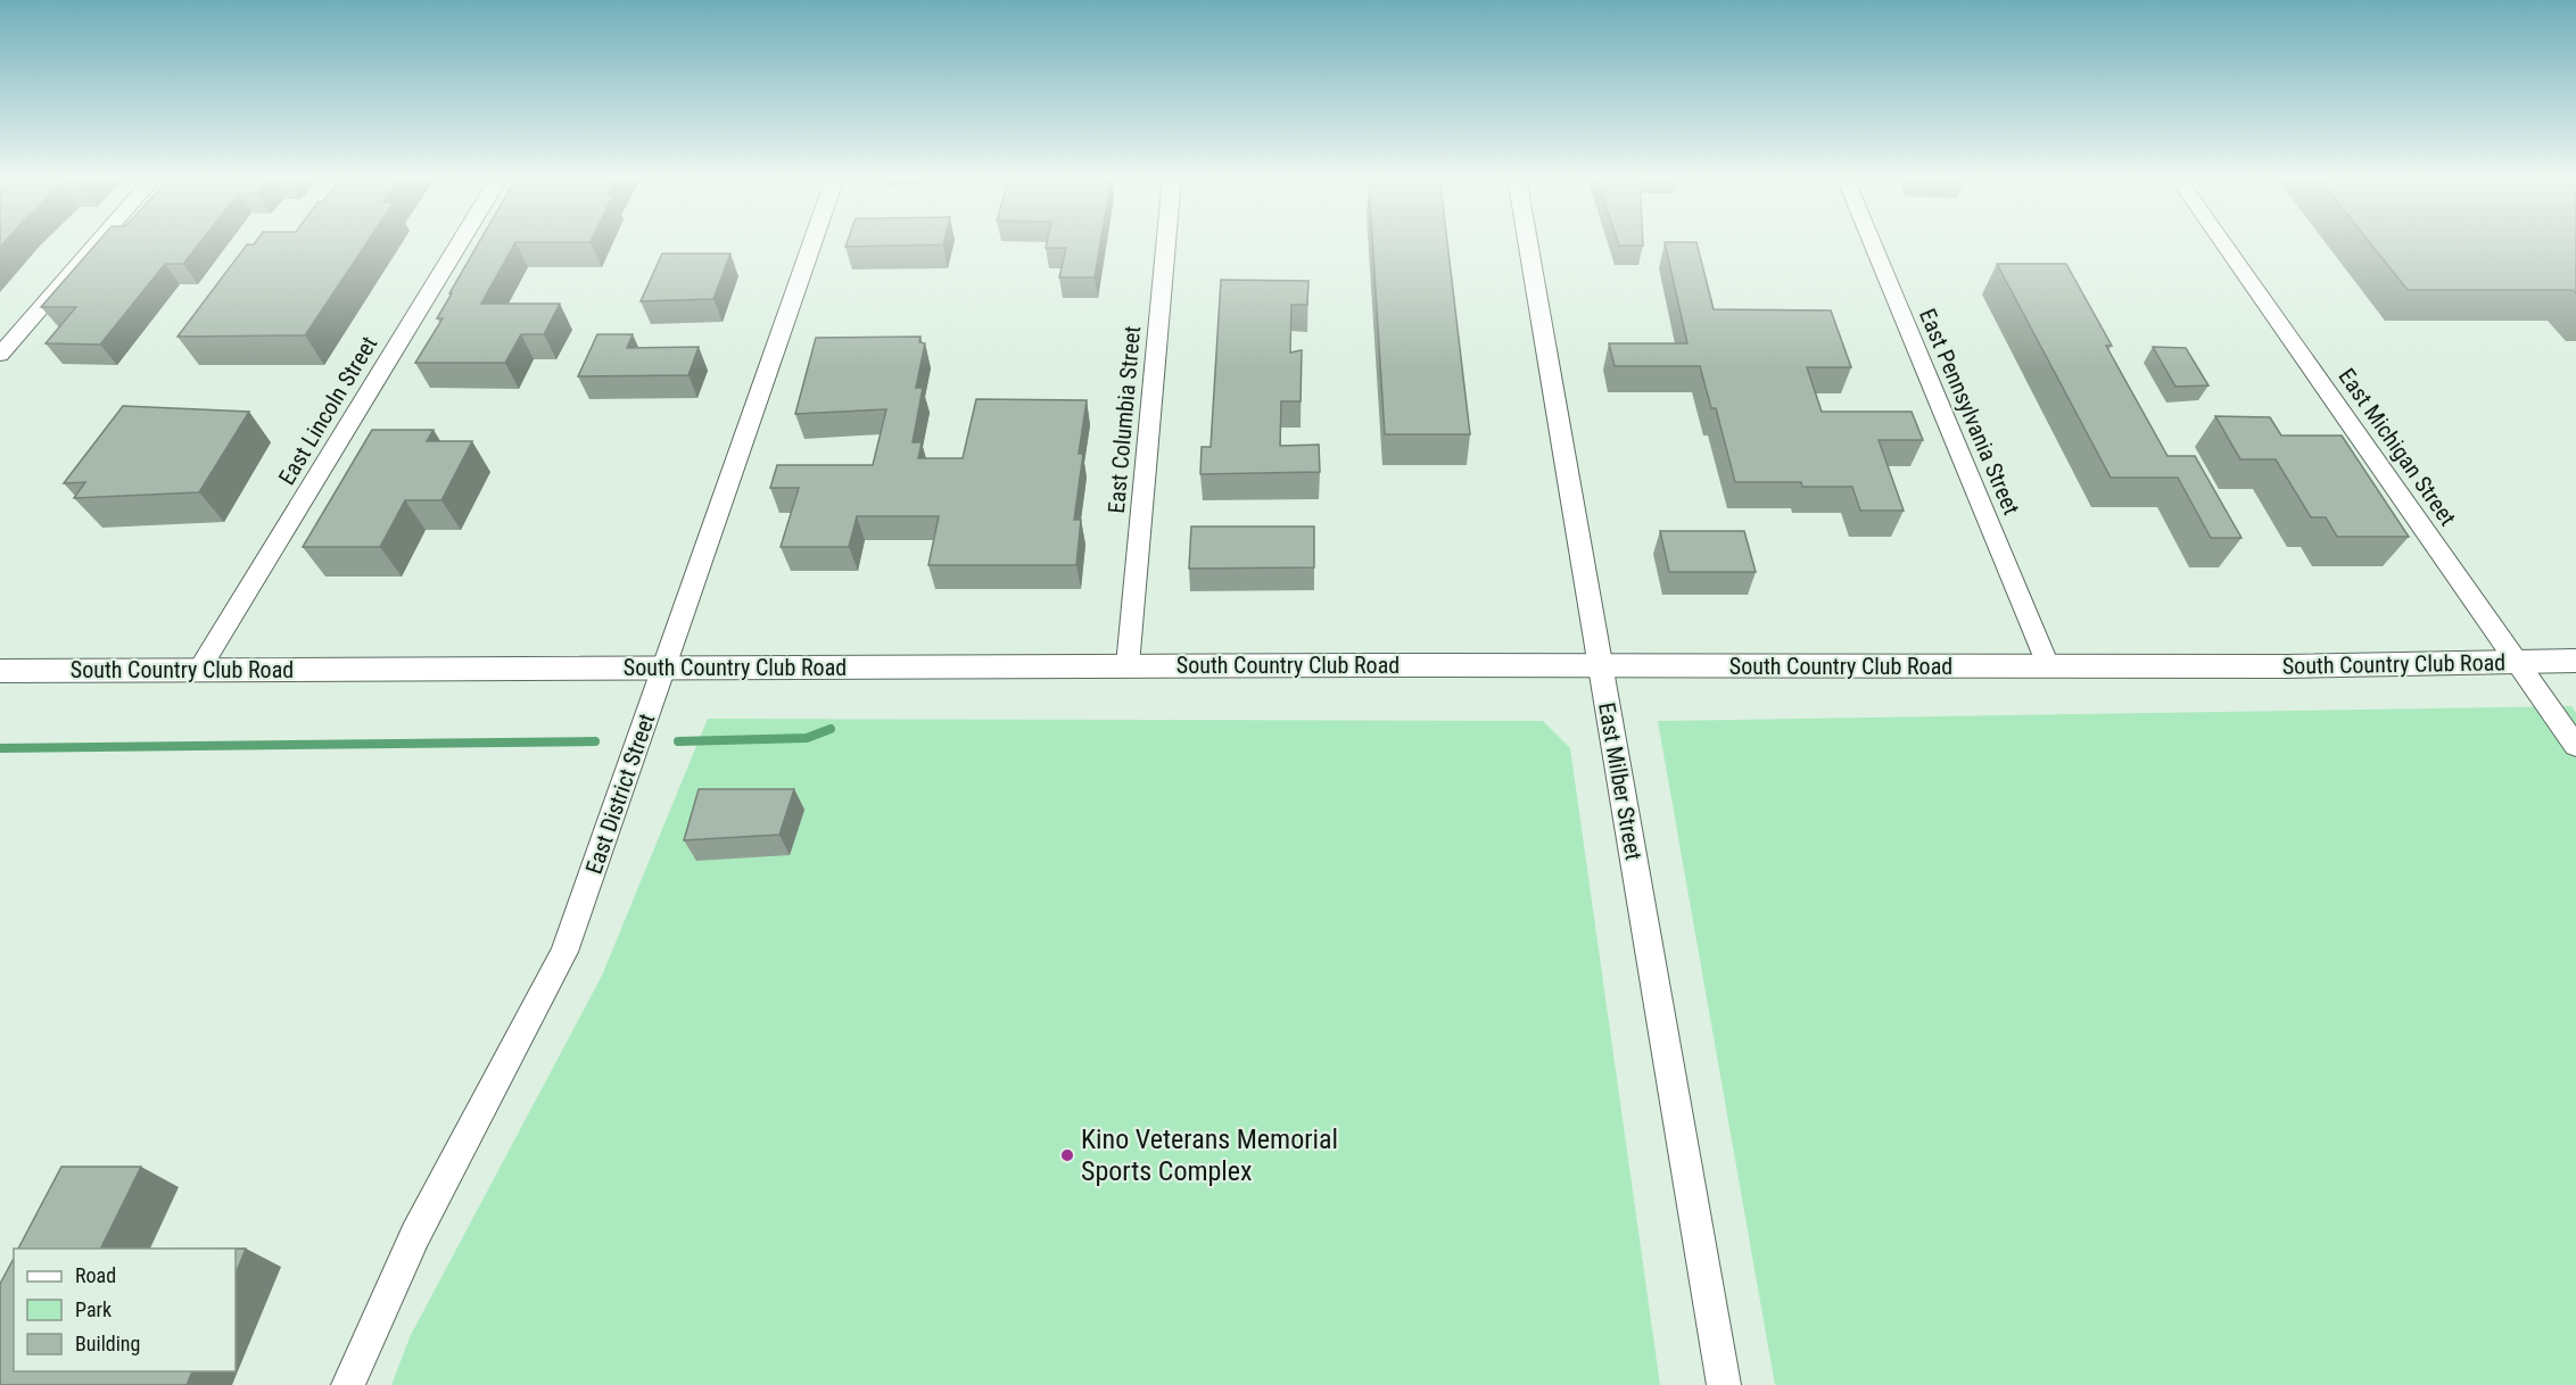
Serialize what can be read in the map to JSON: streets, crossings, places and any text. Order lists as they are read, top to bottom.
{
  "streets": {
    "street": [
      "East Lincoln Street",
      "East Pennsylvania Street",
      "East Columbia Street",
      "East Michigan Street",
      "South Country Club Road",
      "East Milber Street",
      "East District Street"
    ]
  },
  "crossings": [
    ["East Lincoln Street", "South Country Club Road"],
    ["East Pennsylvania Street", "South Country Club Road"],
    ["East Columbia Street", "South Country Club Road"],
    ["East Michigan Street", "South Country Club Road"],
    ["South Country Club Road", "East Milber Street"],
    ["South Country Club Road", "East District Street"]
  ],
  "places": ["Kino Veterans Memorial Sports Complex"],
  "legend": ["Road", "Park", "Building"]
}
